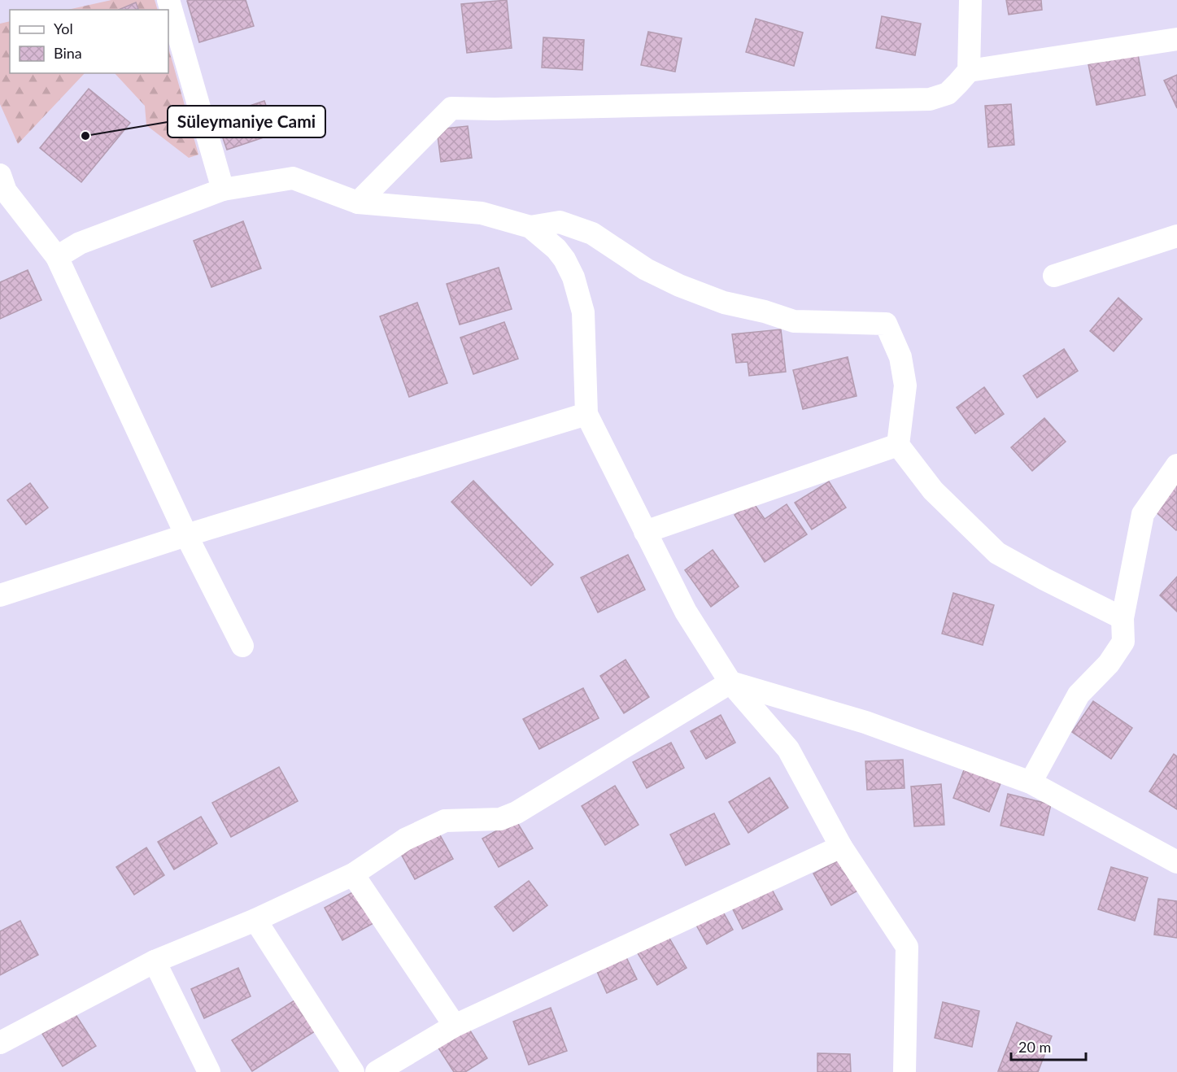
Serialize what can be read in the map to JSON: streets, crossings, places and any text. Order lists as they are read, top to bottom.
{
  "places": ["Süleymaniye Cami"],
  "legend": ["Yol", "Bina"],
  "scale_bar": "20 m"
}
